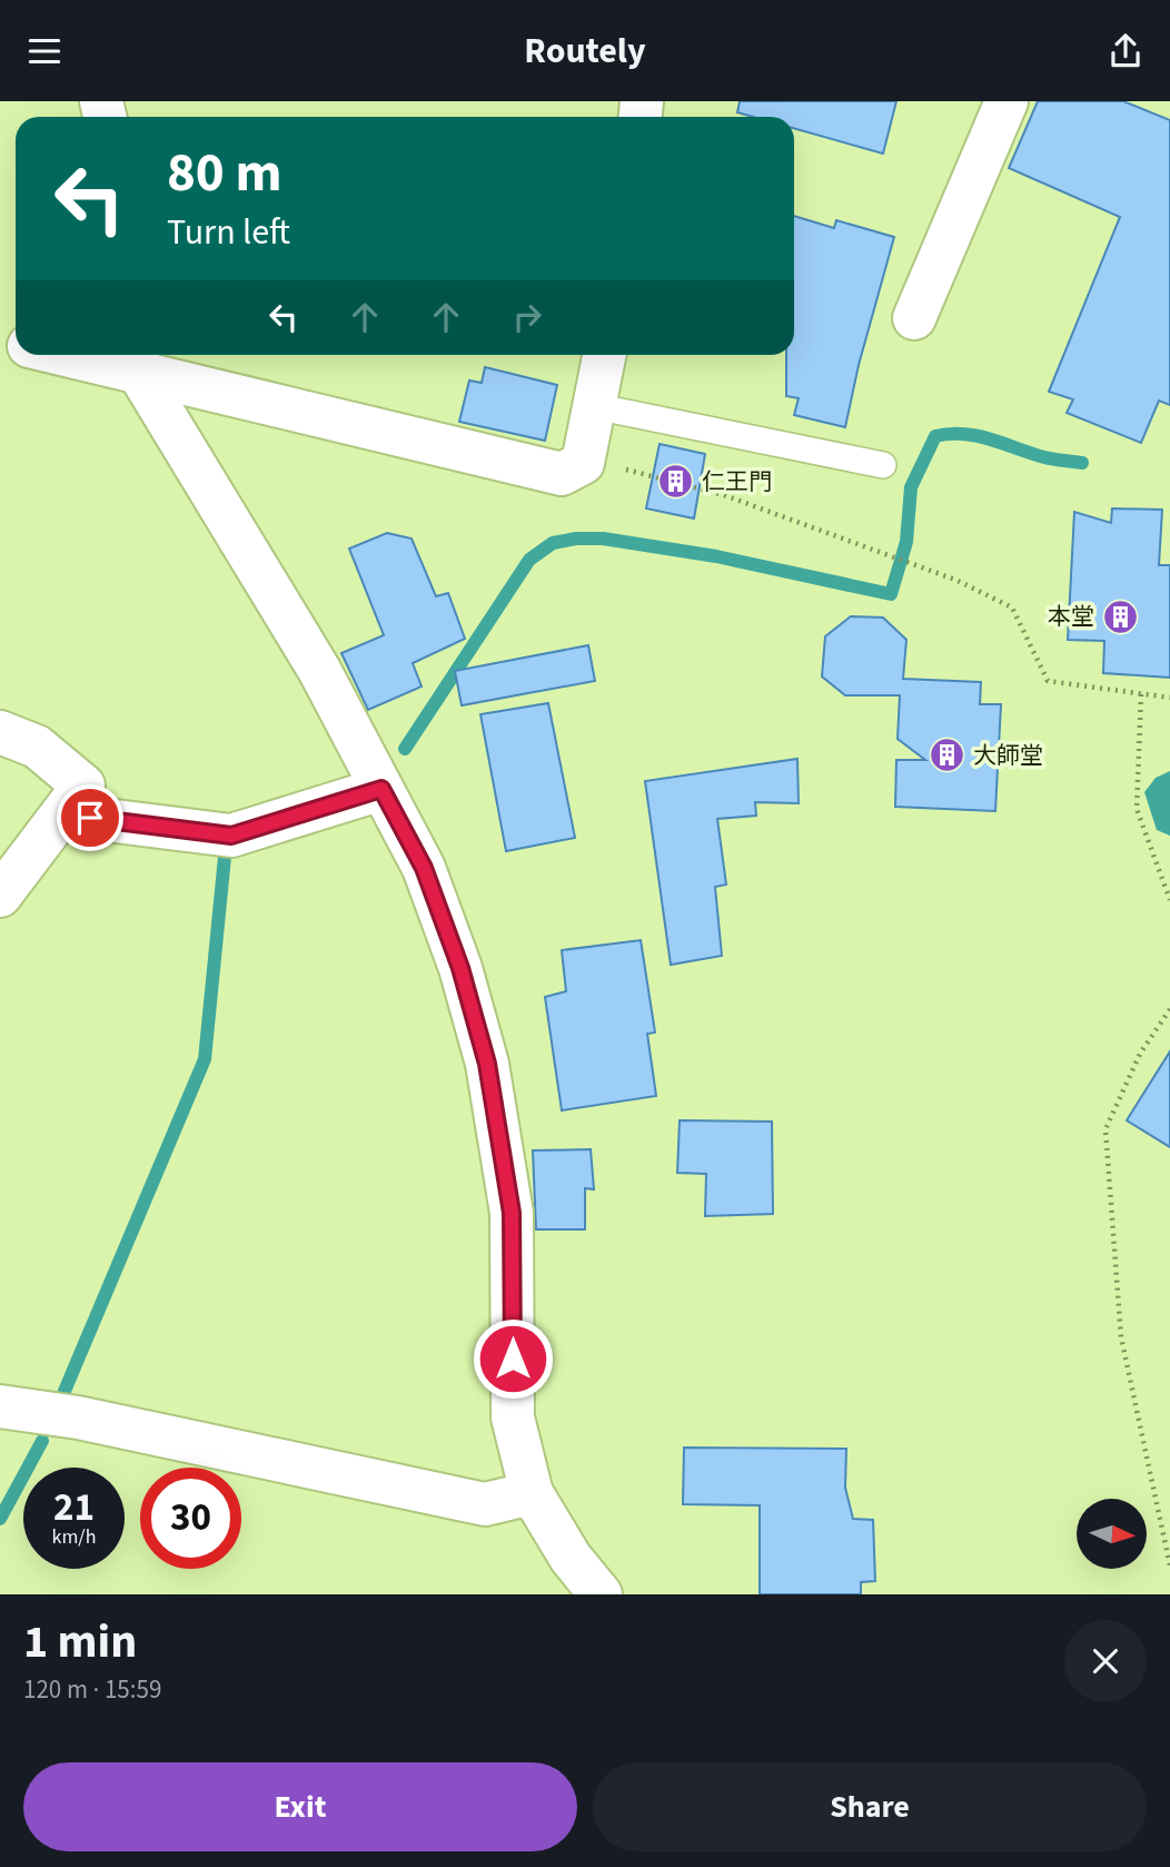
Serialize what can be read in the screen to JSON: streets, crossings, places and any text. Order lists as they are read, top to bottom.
{
  "places": {
    "building": ["仁王門", "本堂", "大師堂"]
  },
  "north": "right",
  "page": {
    "header": "Routely",
    "turn": ["80 m", "Turn left"],
    "speed": "21 km/h",
    "limit": "30",
    "heading": ["1 min", "120 m · 15:59"],
    "buttons": ["Exit", "Share"]
  }
}
